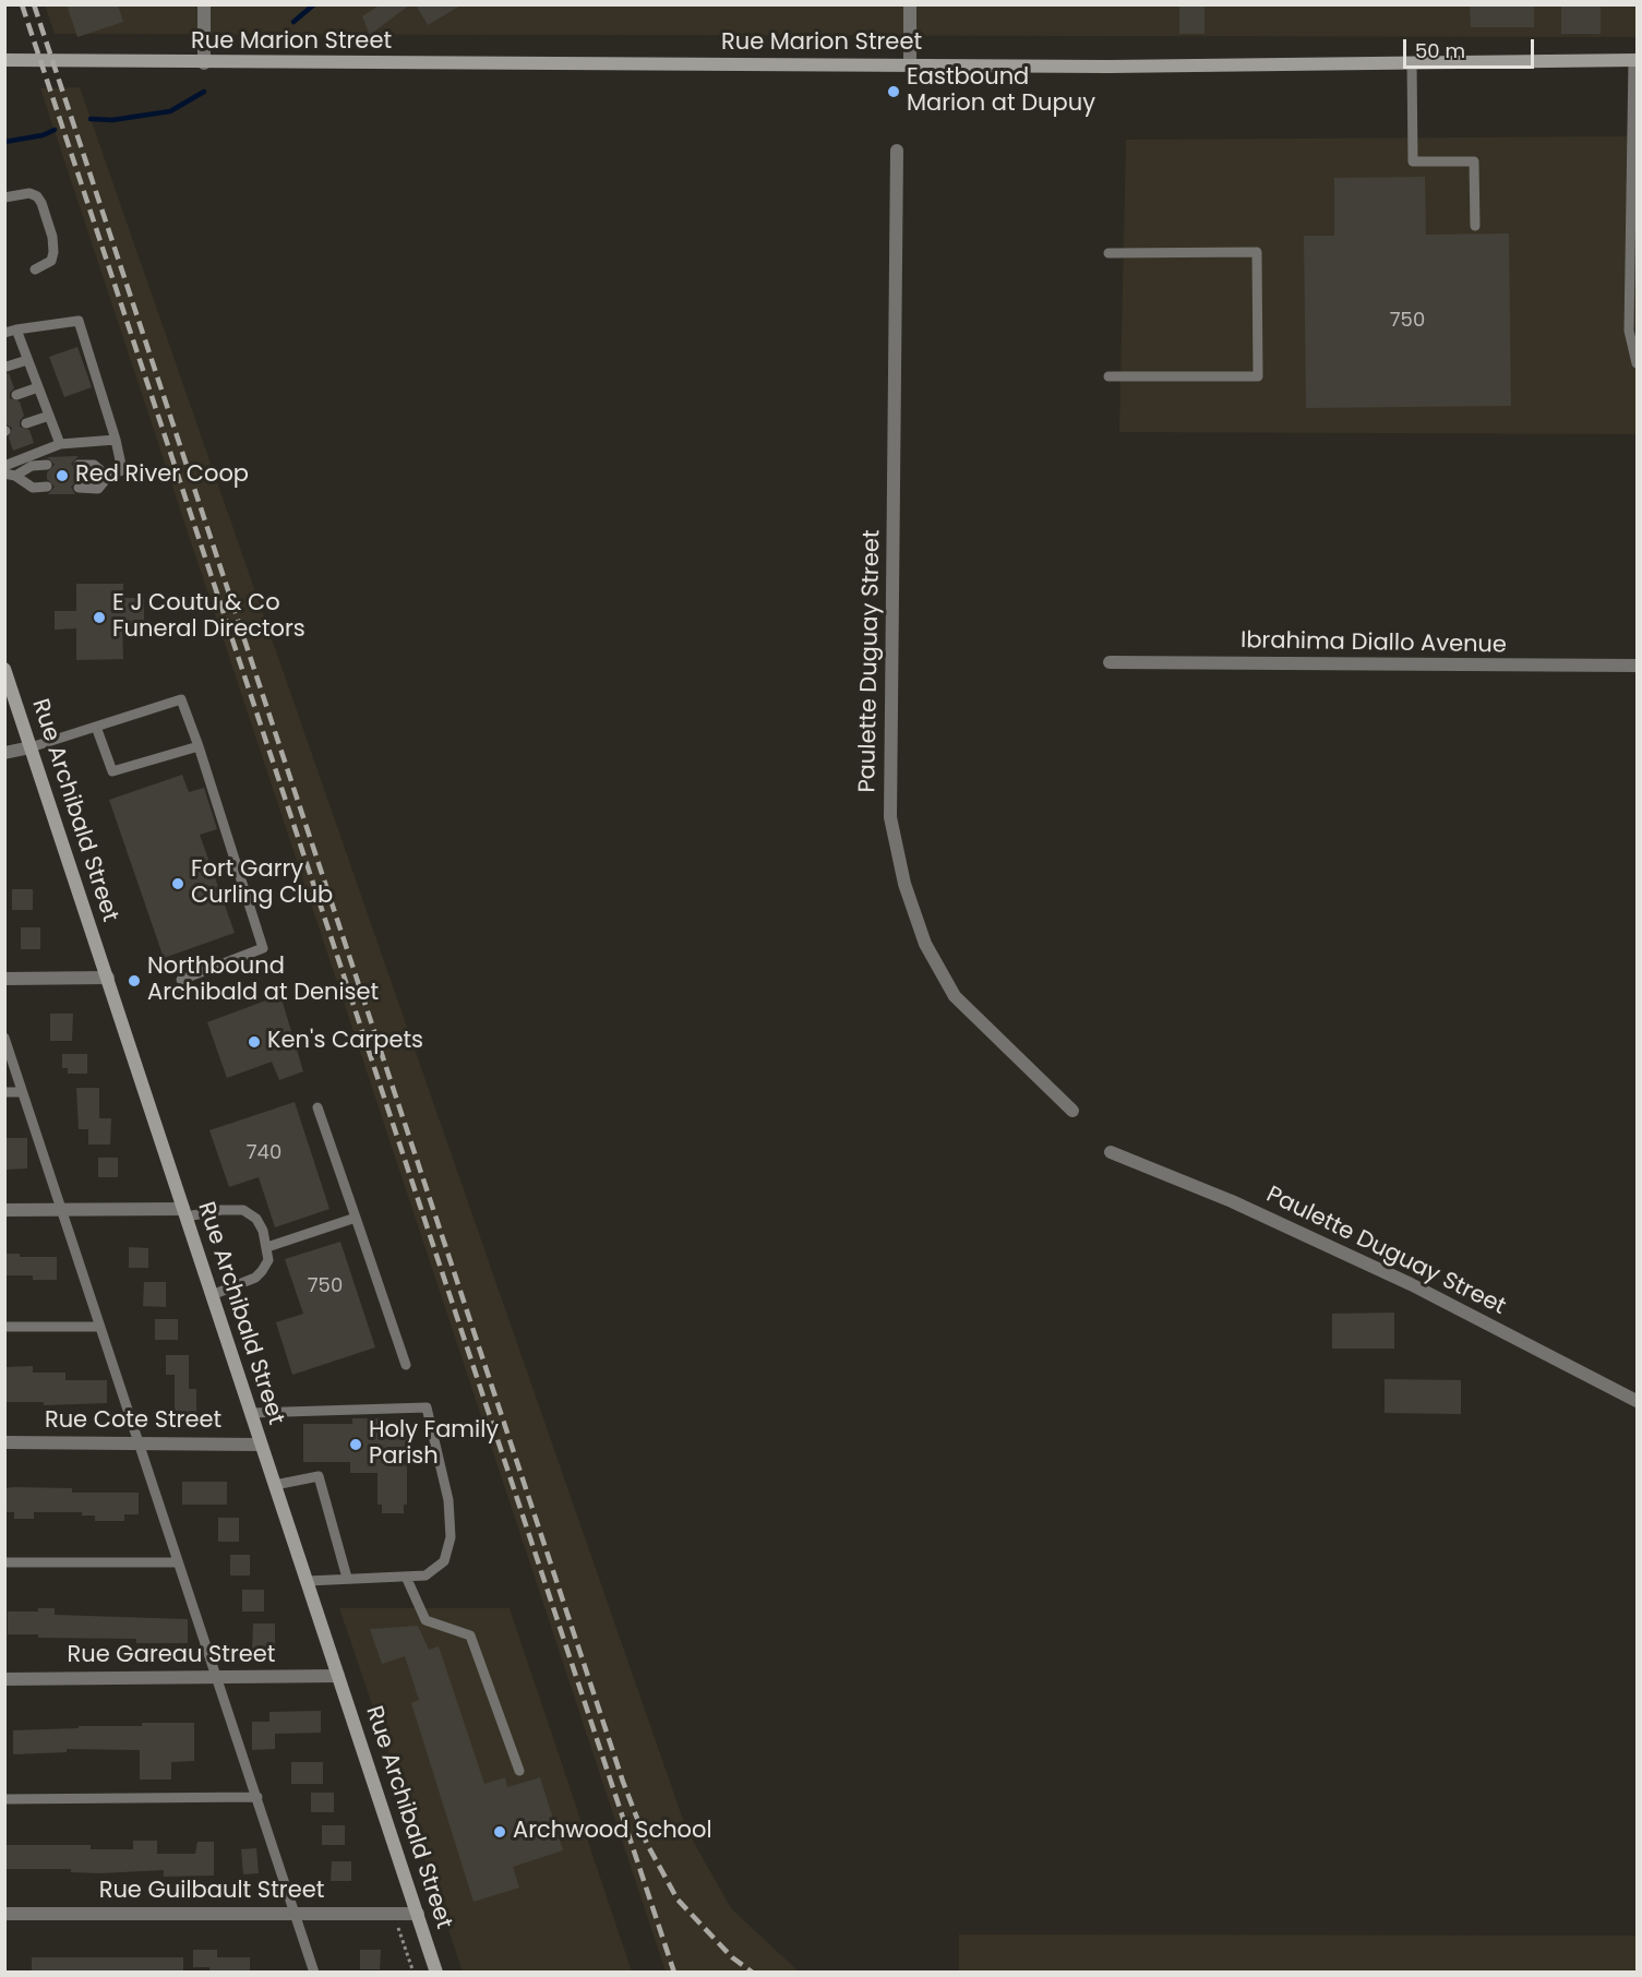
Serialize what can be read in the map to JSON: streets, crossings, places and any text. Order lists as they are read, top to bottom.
{
  "streets": {
    "main road": ["Rue Marion Street", "Rue Archibald Street"],
    "street": [
      "Ibrahima Diallo Avenue",
      "Paulette Duguay Street",
      "Rue Cote Street",
      "Rue Gareau Street",
      "Rue Guilbault Street"
    ]
  },
  "crossings": [
    ["Rue Archibald Street", "Rue Cote Street"],
    ["Rue Archibald Street", "Rue Gareau Street"],
    ["Rue Archibald Street", "Rue Guilbault Street"]
  ],
  "places": [
    "Eastbound Marion at Dupuy",
    "Red River Coop",
    "E J Coutu & Co Funeral Directors",
    "Fort Garry Curling Club",
    "Northbound Archibald at Deniset",
    "Ken's Carpets",
    "Holy Family Parish",
    "Archwood School"
  ],
  "house_numbers": ["750", "740", "750"],
  "scale_bar": "50 m"
}
